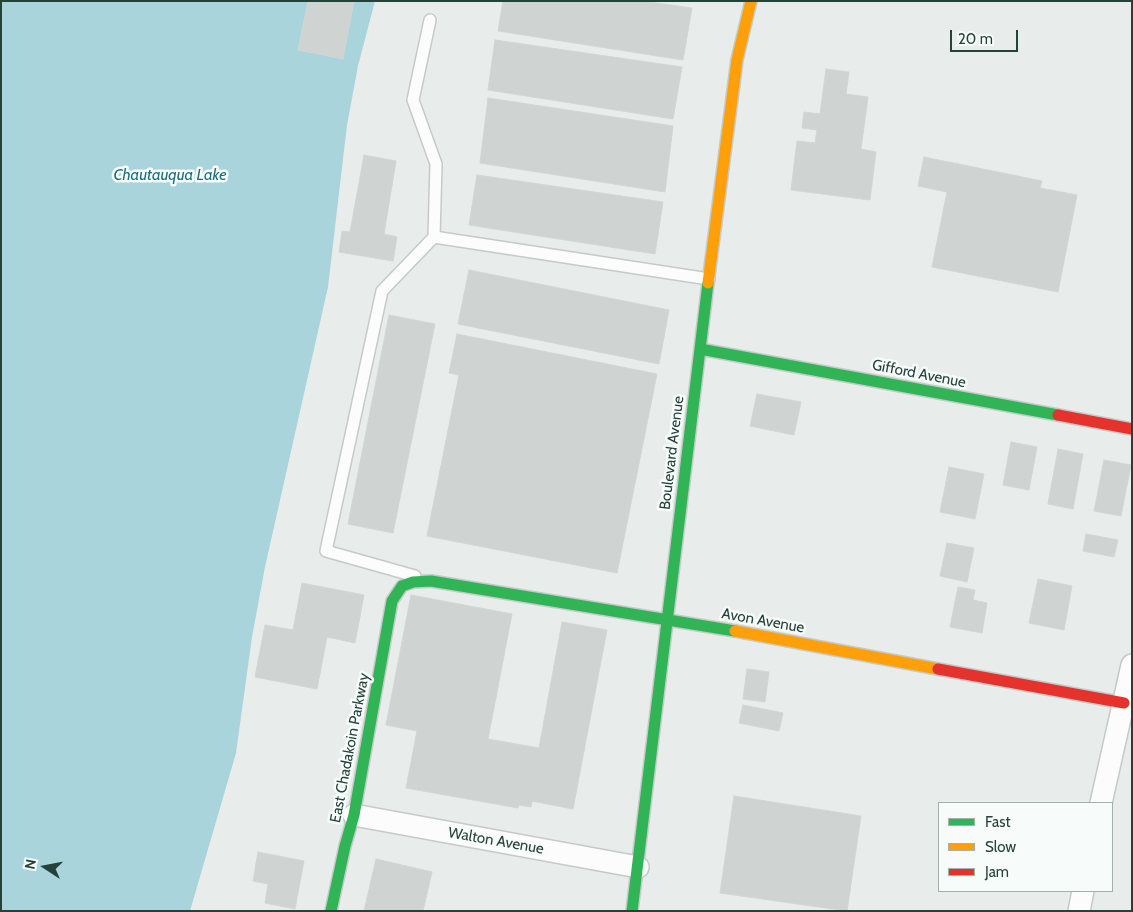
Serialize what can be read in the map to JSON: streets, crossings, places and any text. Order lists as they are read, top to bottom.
{
  "streets": {
    "street": [
      "Gifford Avenue",
      "Boulevard Avenue",
      "Avon Avenue",
      "East Chadakoin Parkway",
      "Walton Avenue"
    ]
  },
  "crossings": [
    ["Gifford Avenue", "Boulevard Avenue"],
    ["Boulevard Avenue", "Avon Avenue"],
    ["Boulevard Avenue", "Walton Avenue"],
    ["Avon Avenue", "East Chadakoin Parkway"],
    ["East Chadakoin Parkway", "Walton Avenue"]
  ],
  "water": ["Chautauqua Lake"],
  "legend": ["Fast", "Slow", "Jam"],
  "scale_bar": "20 m",
  "north": "left"
}
